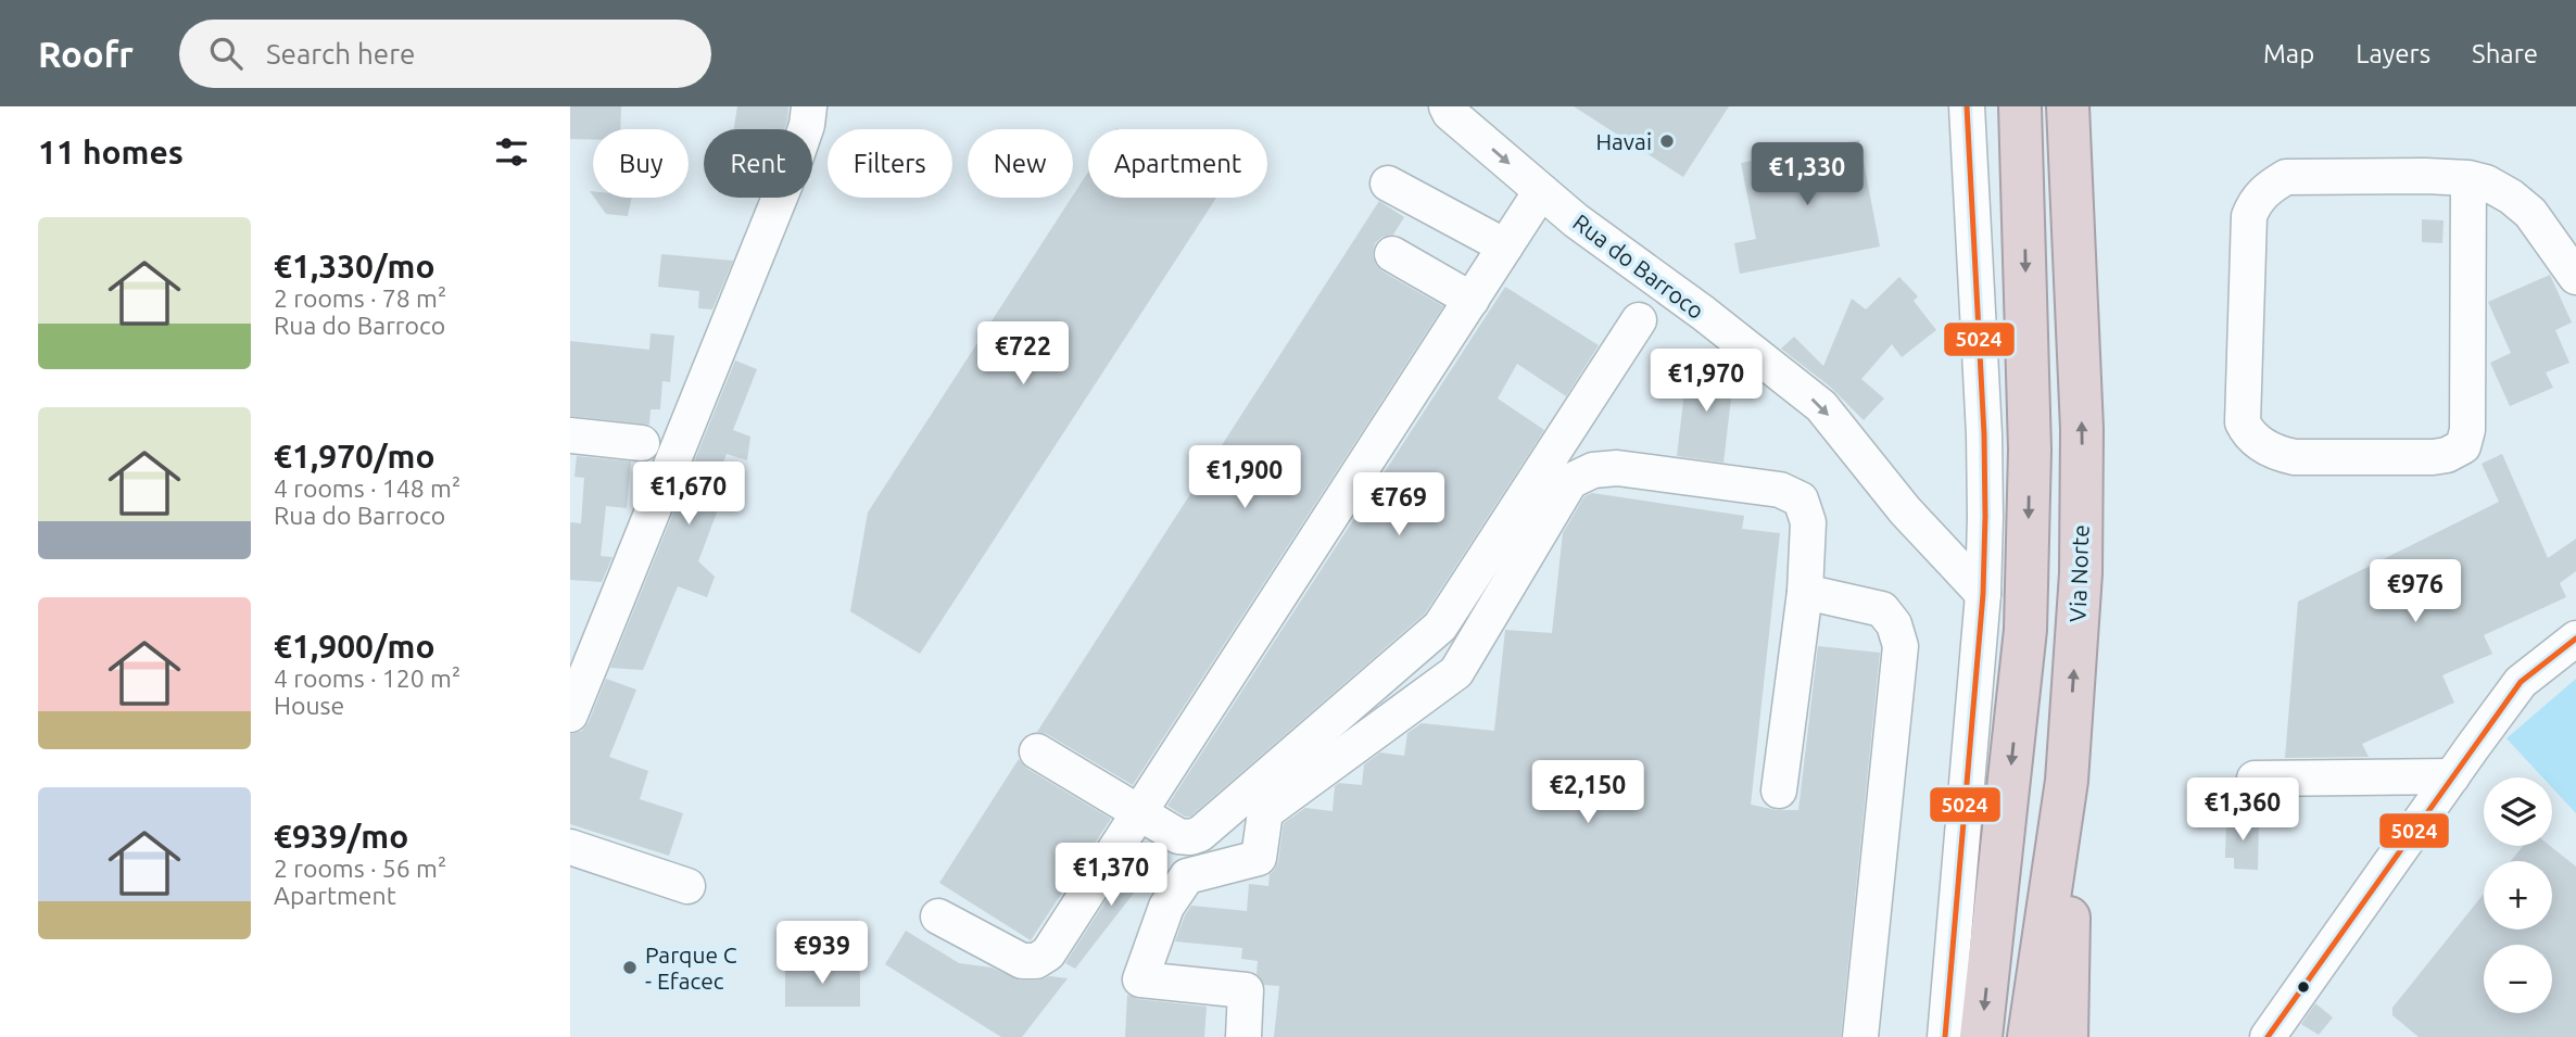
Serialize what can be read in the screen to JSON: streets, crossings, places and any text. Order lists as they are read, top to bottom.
{
  "streets": {
    "highway": ["Via Norte"],
    "street": ["Rua do Barroco"]
  },
  "places": ["Havai", "Parque C - Efacec"],
  "lines": ["transit line 5024"],
  "page": {
    "header": "Roofr",
    "search": "Search here",
    "nav": ["Map", "Layers", "Share"],
    "heading": "11 homes",
    "chip": [
      "Buy",
      "Rent",
      "Filters",
      "New",
      "Apartment"
    ],
    "price": [
      "€1,330",
      "€722",
      "€1,970",
      "€1,900",
      "€1,670",
      "€769",
      "€976",
      "€2,150",
      "€1,360",
      "€1,370",
      "€939"
    ],
    "list": [
      {
        "name": "€1,330/mo",
        "note": "2 rooms · 78 m² · Rua do Barroco"
      },
      {
        "name": "€1,970/mo",
        "note": "4 rooms · 148 m² · Rua do Barroco"
      },
      {
        "name": "€1,900/mo",
        "note": "4 rooms · 120 m² · House"
      },
      {
        "name": "€939/mo",
        "note": "2 rooms · 56 m² · Apartment"
      }
    ],
    "map_buttons": ["+", "−"]
  }
}
